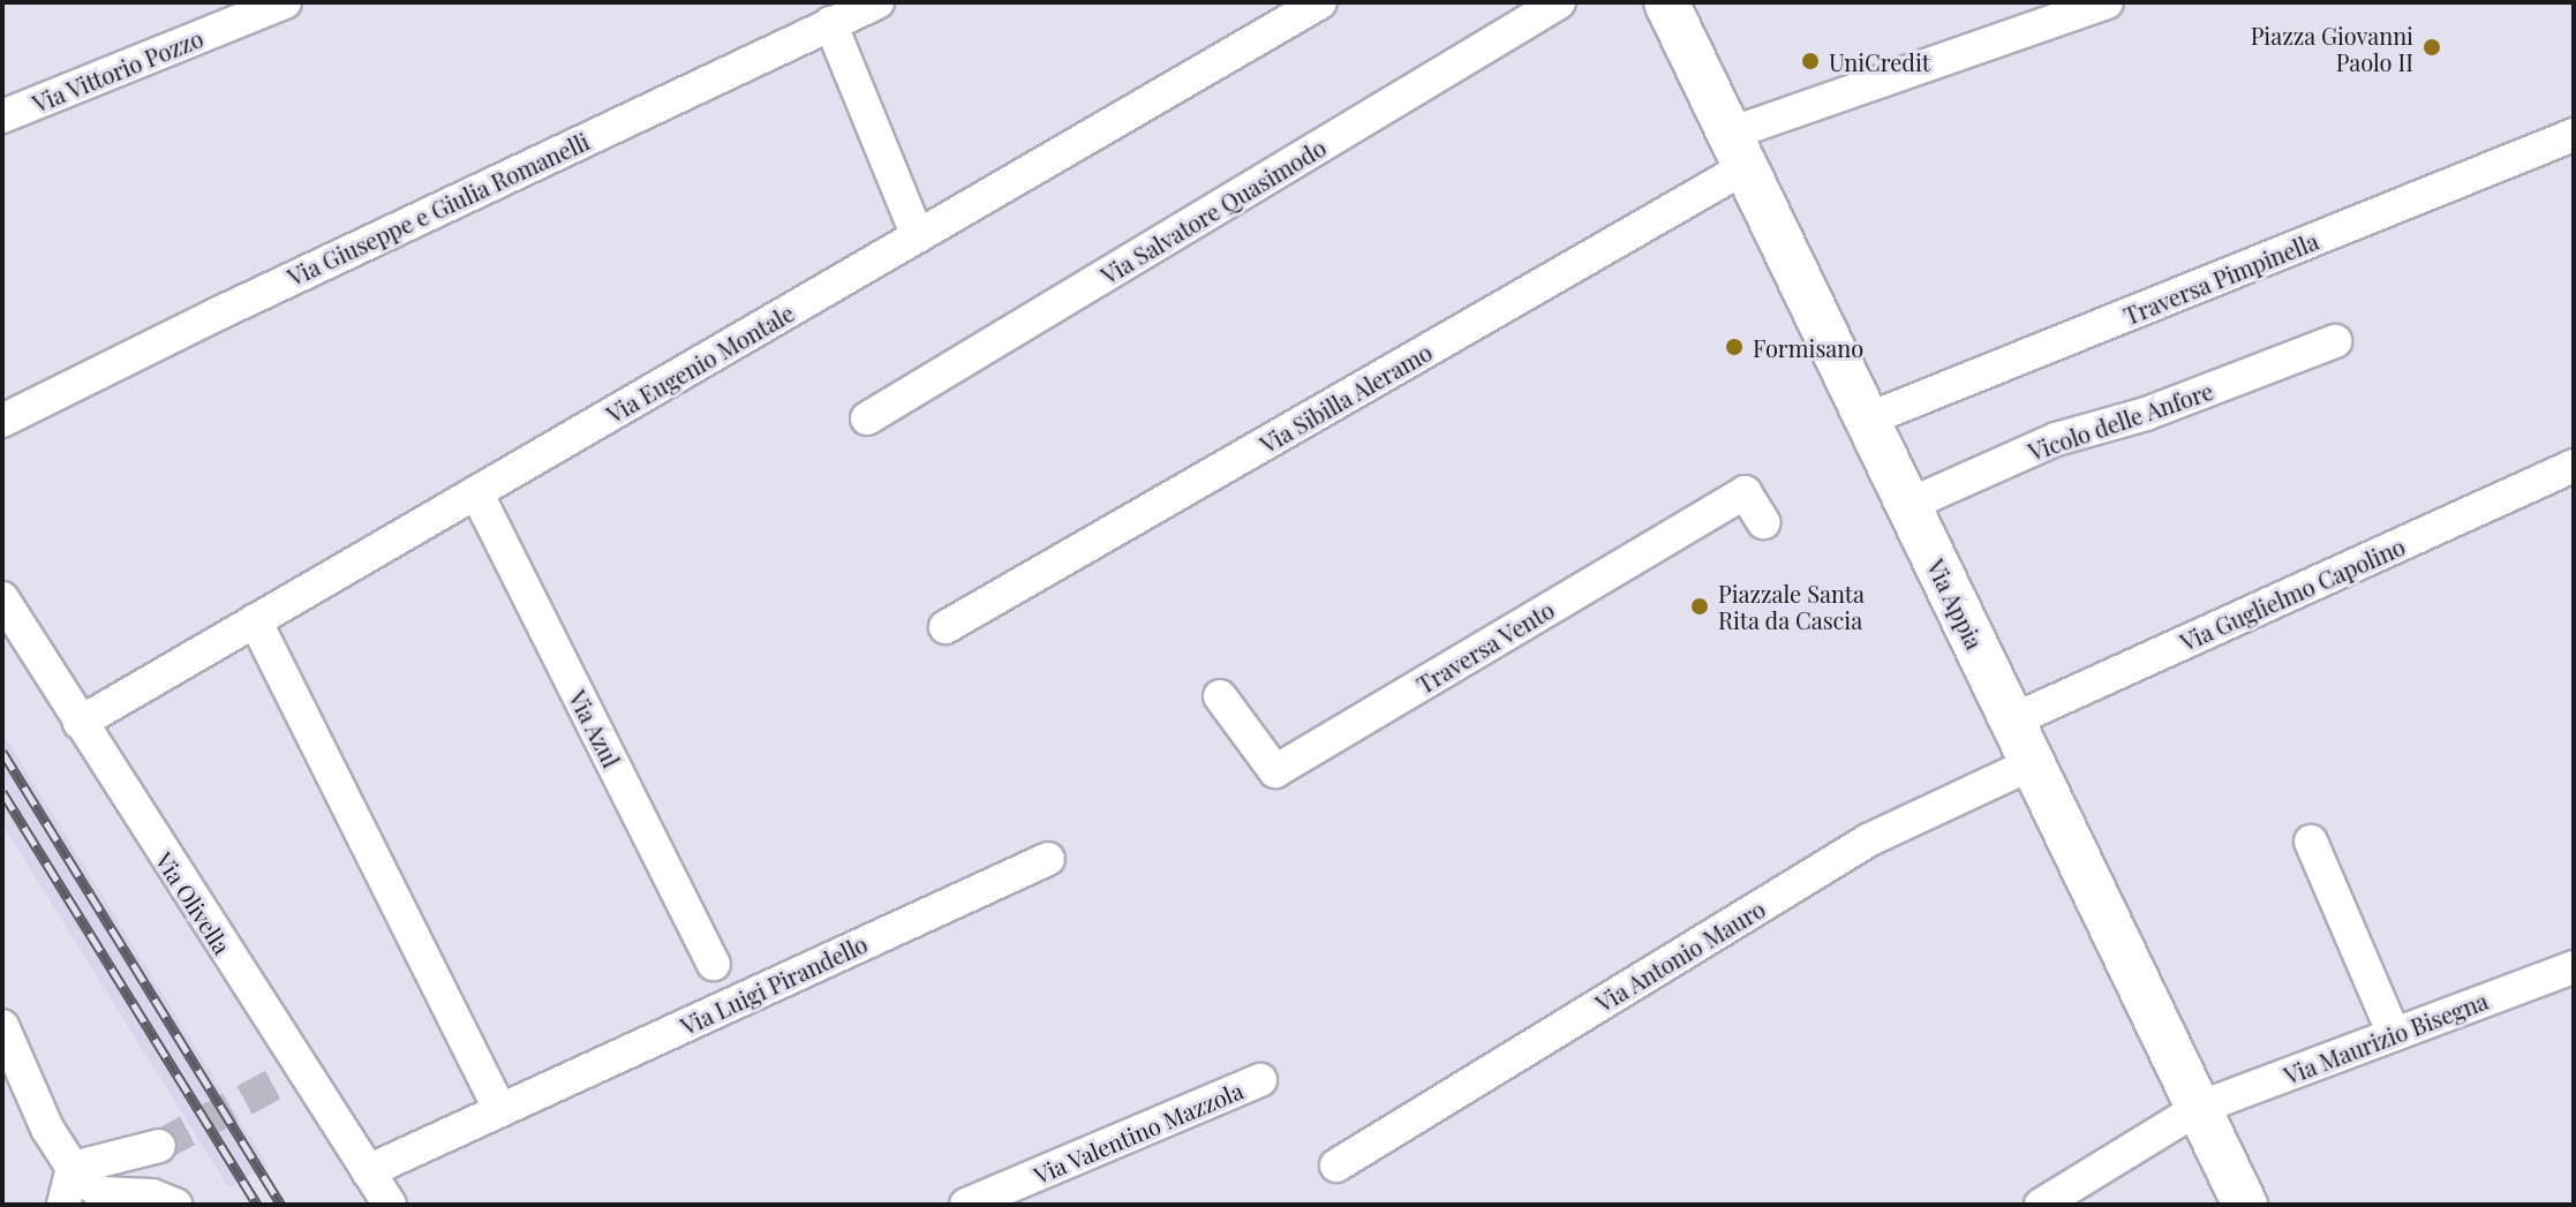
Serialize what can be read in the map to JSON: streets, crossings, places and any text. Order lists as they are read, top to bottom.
{
  "streets": {
    "main road": ["Via Appia"],
    "street": [
      "Via Vittorio Pozzo",
      "Via Giuseppe e Giulia Romanelli",
      "Via Salvatore Quasimodo",
      "Traversa Pimpinella",
      "Via Eugenio Montale",
      "Via Sibilla Aleramo",
      "Vicolo delle Anfore",
      "Via Guglielmo Capolino",
      "Traversa Vento",
      "Via Azul",
      "Via Olivella",
      "Via Antonio Mauro",
      "Via Luigi Pirandello",
      "Via Maurizio Bisegna",
      "Via Valentino Mazzola"
    ]
  },
  "crossings": [
    ["Traversa Pimpinella", "Via Appia"],
    ["Via Eugenio Montale", "Via Azul"],
    ["Via Eugenio Montale", "Via Olivella"],
    ["Via Sibilla Aleramo", "Via Appia"],
    ["Vicolo delle Anfore", "Via Appia"],
    ["Via Guglielmo Capolino", "Via Appia"],
    ["Via Appia", "Via Antonio Mauro"],
    ["Via Appia", "Via Maurizio Bisegna"],
    ["Via Olivella", "Via Luigi Pirandello"]
  ],
  "places": [
    "Piazza Giovanni Paolo II",
    "UniCredit",
    "Formisano",
    "Piazzale Santa Rita da Cascia"
  ]
}
